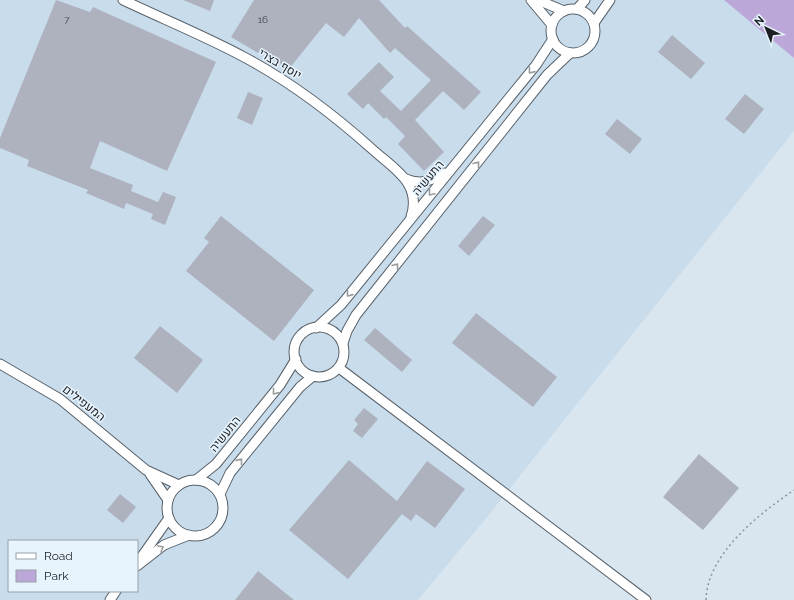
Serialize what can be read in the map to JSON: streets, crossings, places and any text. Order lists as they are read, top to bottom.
{
  "streets": {
    "street": ["יוסף בצרי", "התעשיה", "המעפילים"]
  },
  "crossings": [
    ["יוסף בצרי", "התעשיה"],
    ["התעשיה", "המעפילים"]
  ],
  "house_numbers": ["7", "16"],
  "legend": ["Road", "Park"],
  "north": "top left"
}
